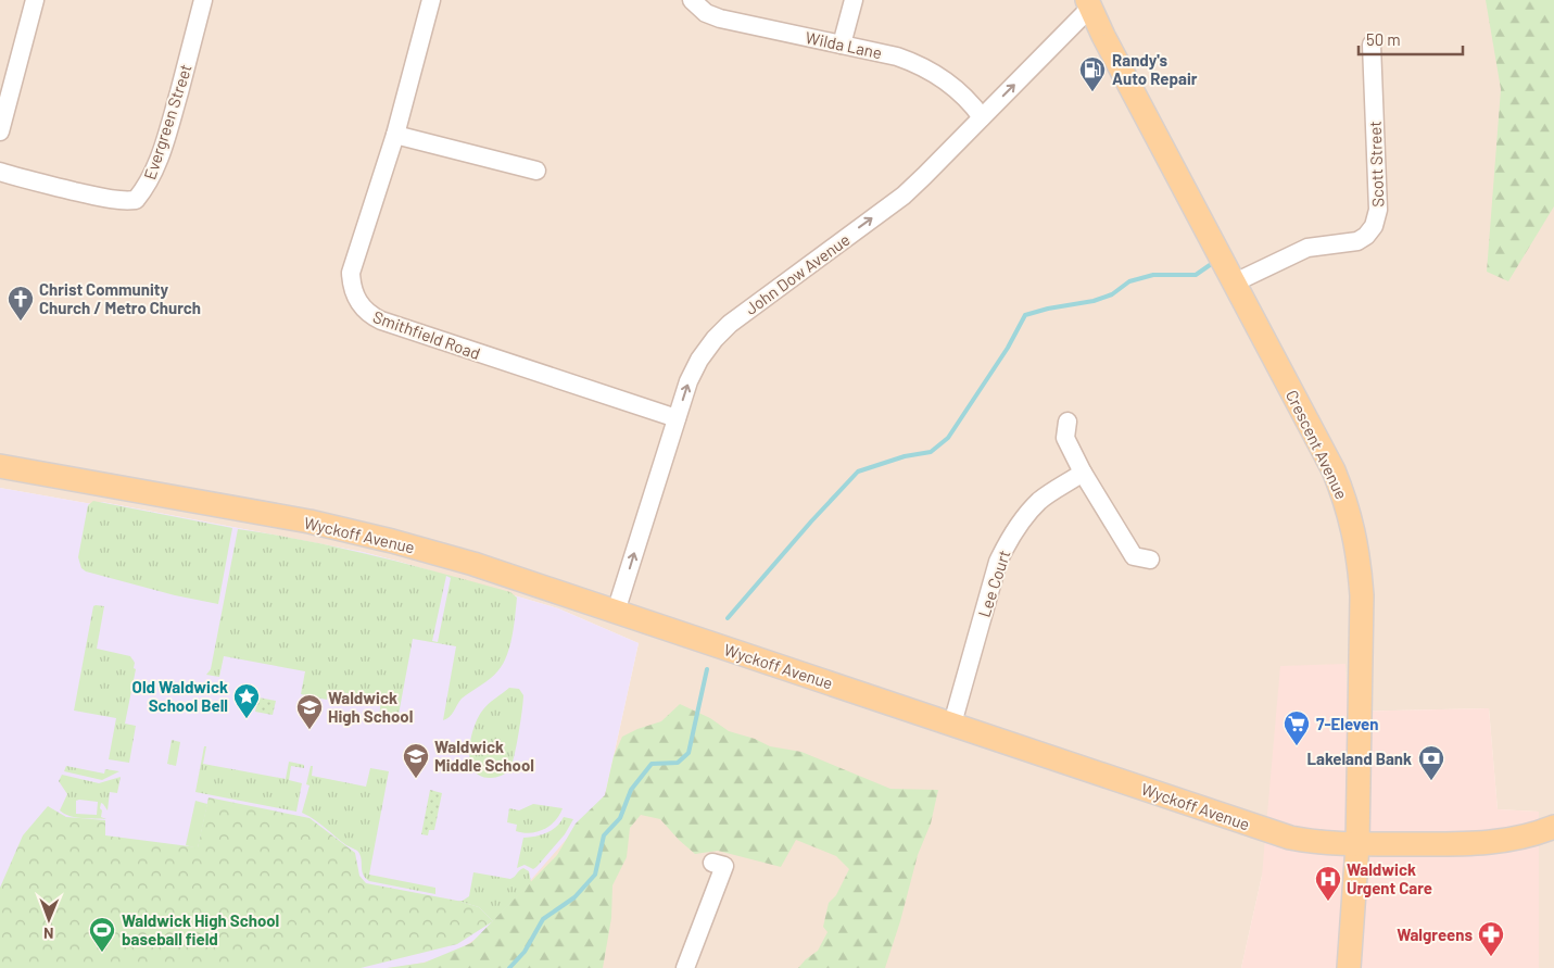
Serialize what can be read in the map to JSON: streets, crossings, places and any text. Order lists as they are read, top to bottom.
{
  "streets": {
    "main road": ["Crescent Avenue", "Wyckoff Avenue"],
    "street": [
      "Wilda Lane",
      "Evergreen Street",
      "Scott Street",
      "John Dow Avenue",
      "Smithfield Road",
      "Lee Court"
    ]
  },
  "crossings": [
    ["Wilda Lane", "John Dow Avenue"],
    ["Scott Street", "Crescent Avenue"],
    ["John Dow Avenue", "Smithfield Road"],
    ["John Dow Avenue", "Crescent Avenue"],
    ["John Dow Avenue", "Wyckoff Avenue"],
    ["Crescent Avenue", "Wyckoff Avenue"],
    ["Wyckoff Avenue", "Lee Court"]
  ],
  "one_way": ["John Dow Avenue"],
  "places": {
    "fuel station": ["Randy's Auto Repair"],
    "church": ["Christ Community Church / Metro Church"],
    "place": ["Old Waldwick School Bell"],
    "school or university": ["Waldwick High School", "Waldwick Middle School"],
    "supermarket": ["7-Eleven"],
    "bank": ["Lakeland Bank"],
    "hospital": ["Waldwick Urgent Care"],
    "sports": ["Waldwick High School baseball field"],
    "pharmacy": ["Walgreens"]
  },
  "scale_bar": "50 m",
  "north": "bottom"
}
